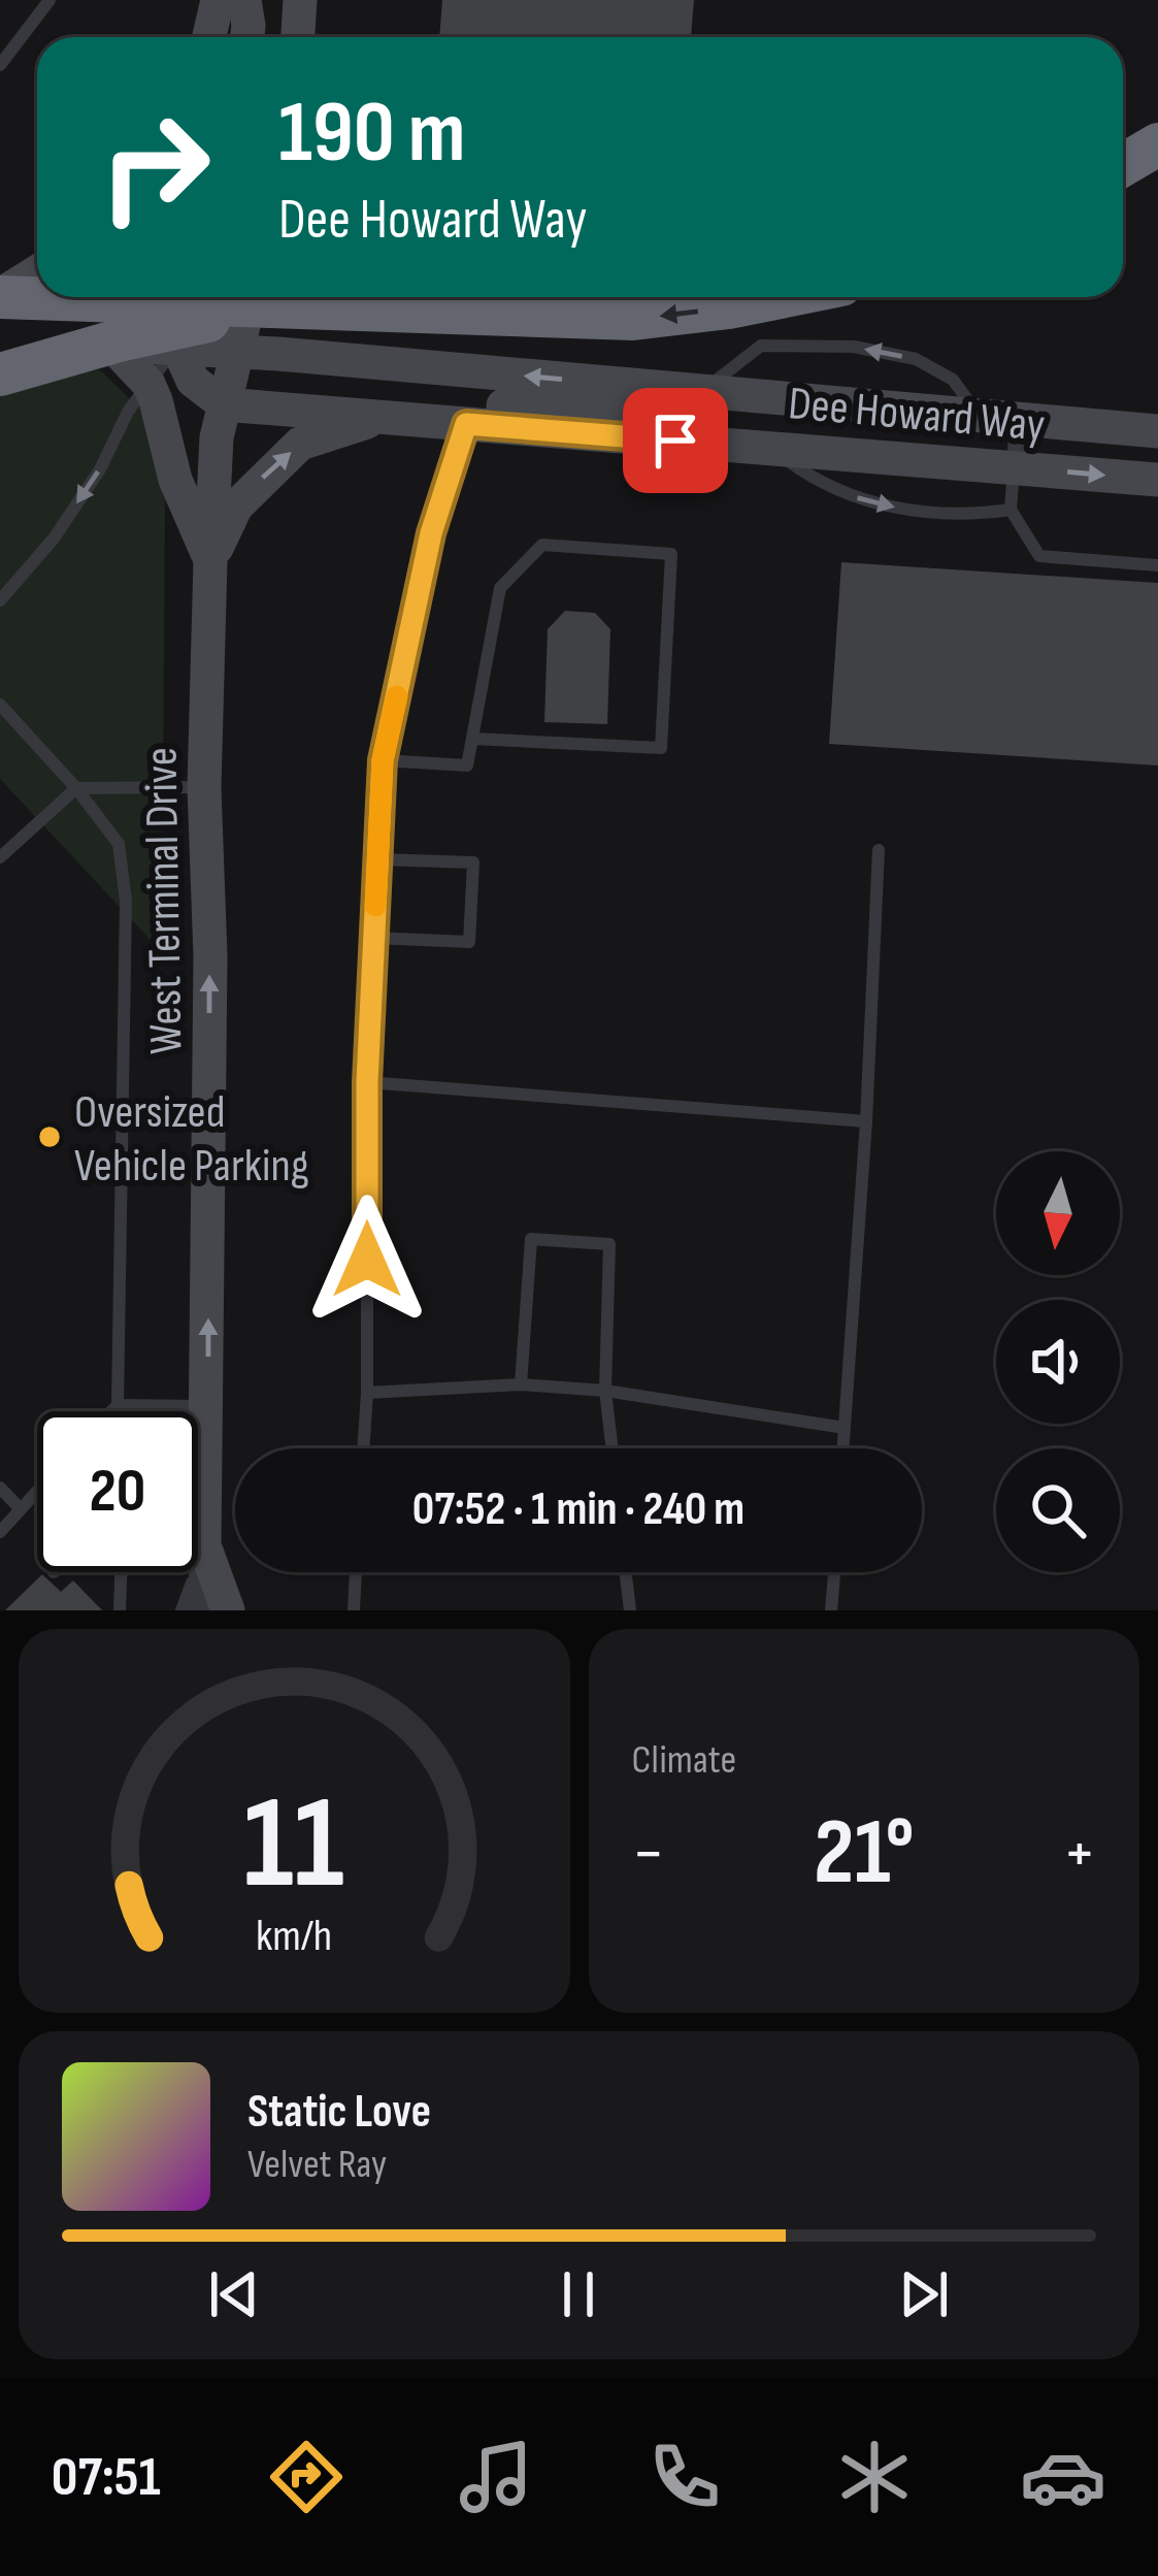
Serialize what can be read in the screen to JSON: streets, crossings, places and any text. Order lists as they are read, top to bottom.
{
  "streets": {
    "main road": ["Dee Howard Way", "West Terminal Drive"]
  },
  "crossings": [
    ["Dee Howard Way", "West Terminal Drive"]
  ],
  "one_way": ["West Terminal Drive"],
  "places": ["Oversized Vehicle Parking"],
  "north": "bottom",
  "page": {
    "turn": ["190 m", "Dee Howard Way"],
    "limit": "20",
    "trip": "07:52 · 1 min · 240 m",
    "tile": "Climate",
    "heat": ["−", "21°", "+"],
    "song": ["Static Love", "Velvet Ray"],
    "tabs": "07:51",
    "gauge": ["11", "km/h"]
  }
}
